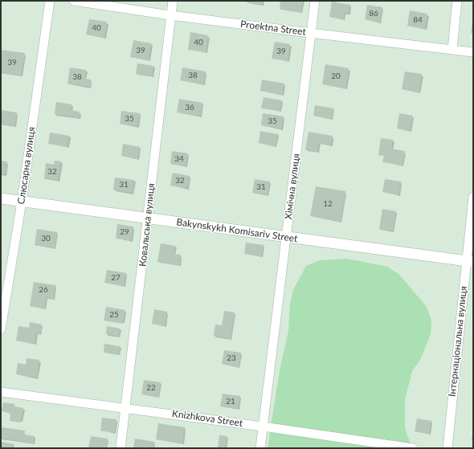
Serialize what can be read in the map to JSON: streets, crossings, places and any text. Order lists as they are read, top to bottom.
{
  "streets": {
    "street": [
      "Proektna Street",
      "Слюсарна вулиця",
      "Хімічна вулиця",
      "Ковальська вулиця",
      "Bakynskykh Komisariv Street",
      "Інтернаціональна вулиця",
      "Knizhkova Street"
    ]
  },
  "crossings": [
    ["Proektna Street", "Хімічна вулиця"],
    ["Proektna Street", "Ковальська вулиця"],
    ["Слюсарна вулиця", "Bakynskykh Komisariv Street"],
    ["Хімічна вулиця", "Bakynskykh Komisariv Street"],
    ["Хімічна вулиця", "Knizhkova Street"],
    ["Ковальська вулиця", "Bakynskykh Komisariv Street"],
    ["Ковальська вулиця", "Knizhkova Street"],
    ["Bakynskykh Komisariv Street", "Інтернаціональна вулиця"]
  ],
  "house_numbers": [
    "86",
    "84",
    "40",
    "40",
    "39",
    "39",
    "39",
    "38",
    "20",
    "38",
    "36",
    "35",
    "35",
    "34",
    "32",
    "32",
    "31",
    "31",
    "12",
    "29",
    "30",
    "27",
    "26",
    "25",
    "23",
    "22",
    "21"
  ]
}
